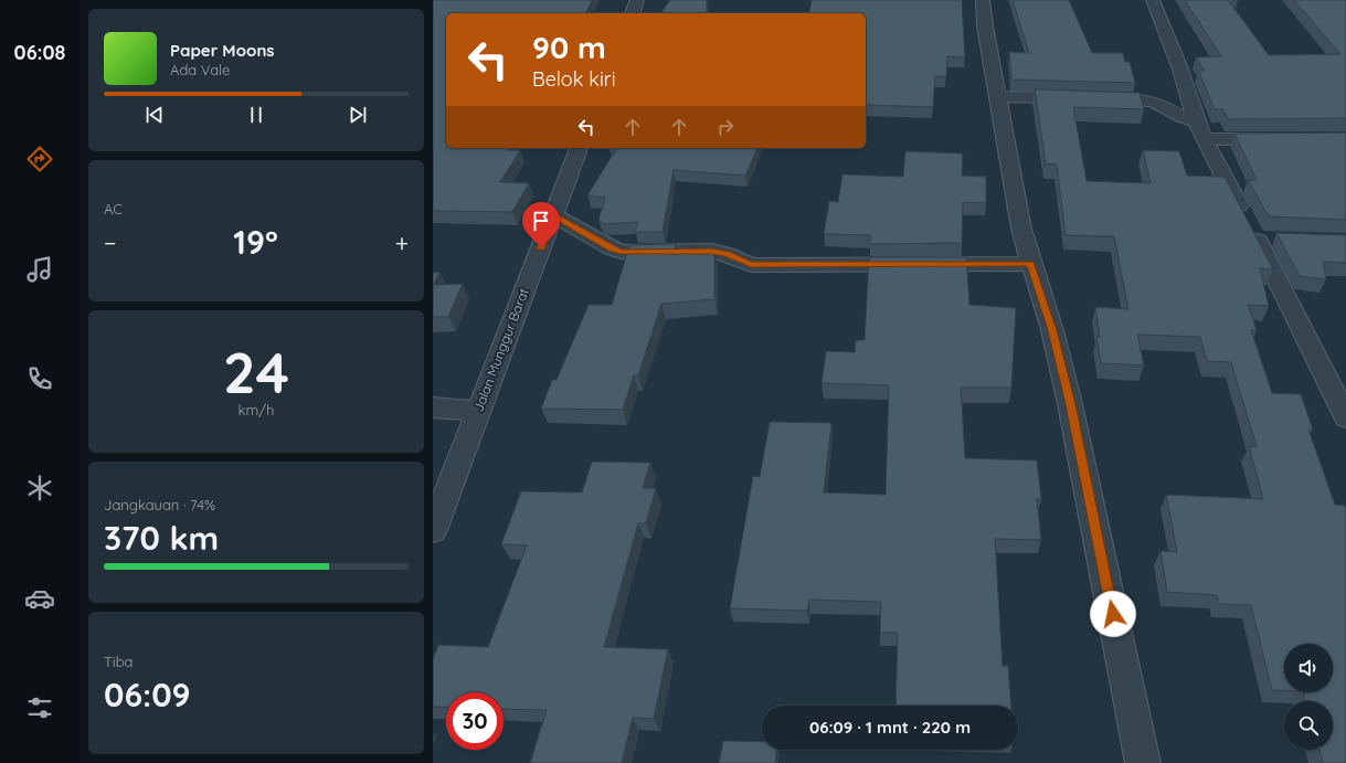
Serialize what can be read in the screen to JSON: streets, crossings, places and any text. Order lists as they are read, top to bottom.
{
  "streets": {
    "street": ["Jalan Munggur Barat"]
  },
  "page": {
    "tabs": "06:08",
    "turn": ["90 m", "Belok kiri"],
    "song": ["Paper Moons", "Ada Vale"],
    "tile": [
      "AC",
      ["24", "km/h"],
      ["Jangkauan · 74%", "370 km"],
      ["Tiba", "06:09"]
    ],
    "heat": ["−", "19°", "+"],
    "limit": "30",
    "trip": "06:09 · 1 mnt · 220 m"
  }
}
